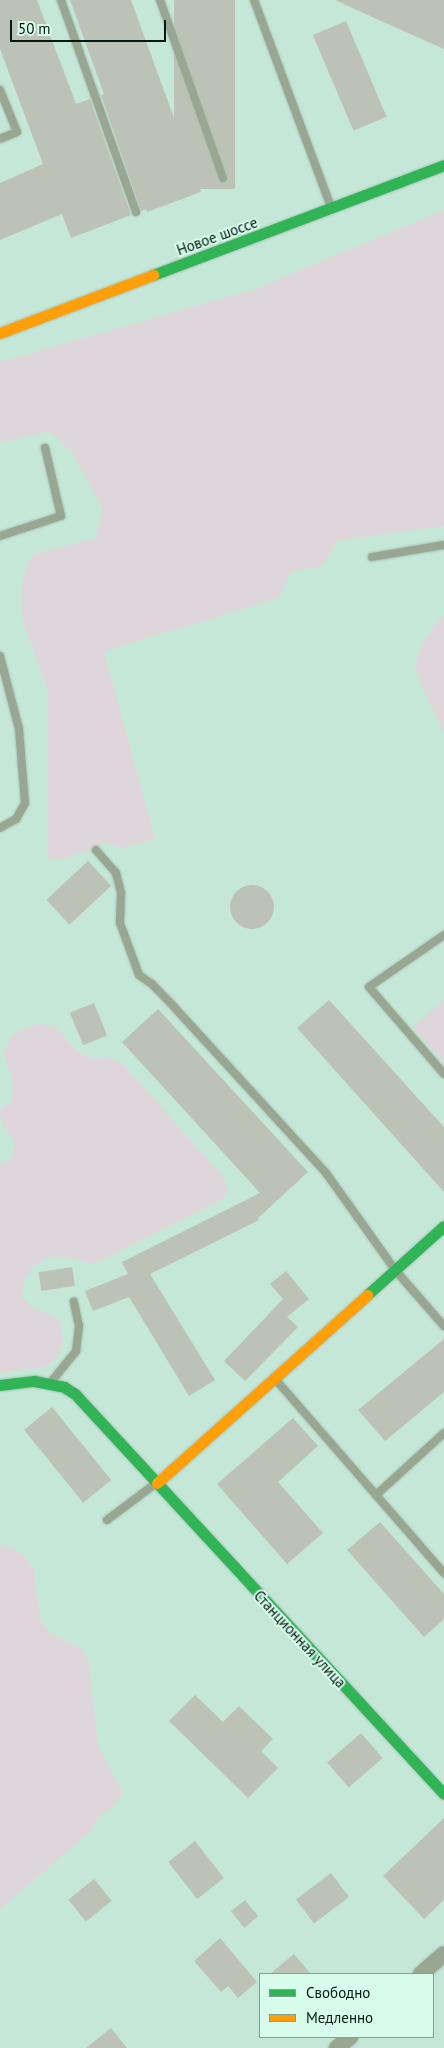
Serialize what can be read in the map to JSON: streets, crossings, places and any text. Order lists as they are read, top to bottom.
{
  "streets": {
    "street": ["Новое шоссе", "Станционная улица"]
  },
  "legend": ["Свободно", "Медленно"],
  "scale_bar": "50 m"
}
